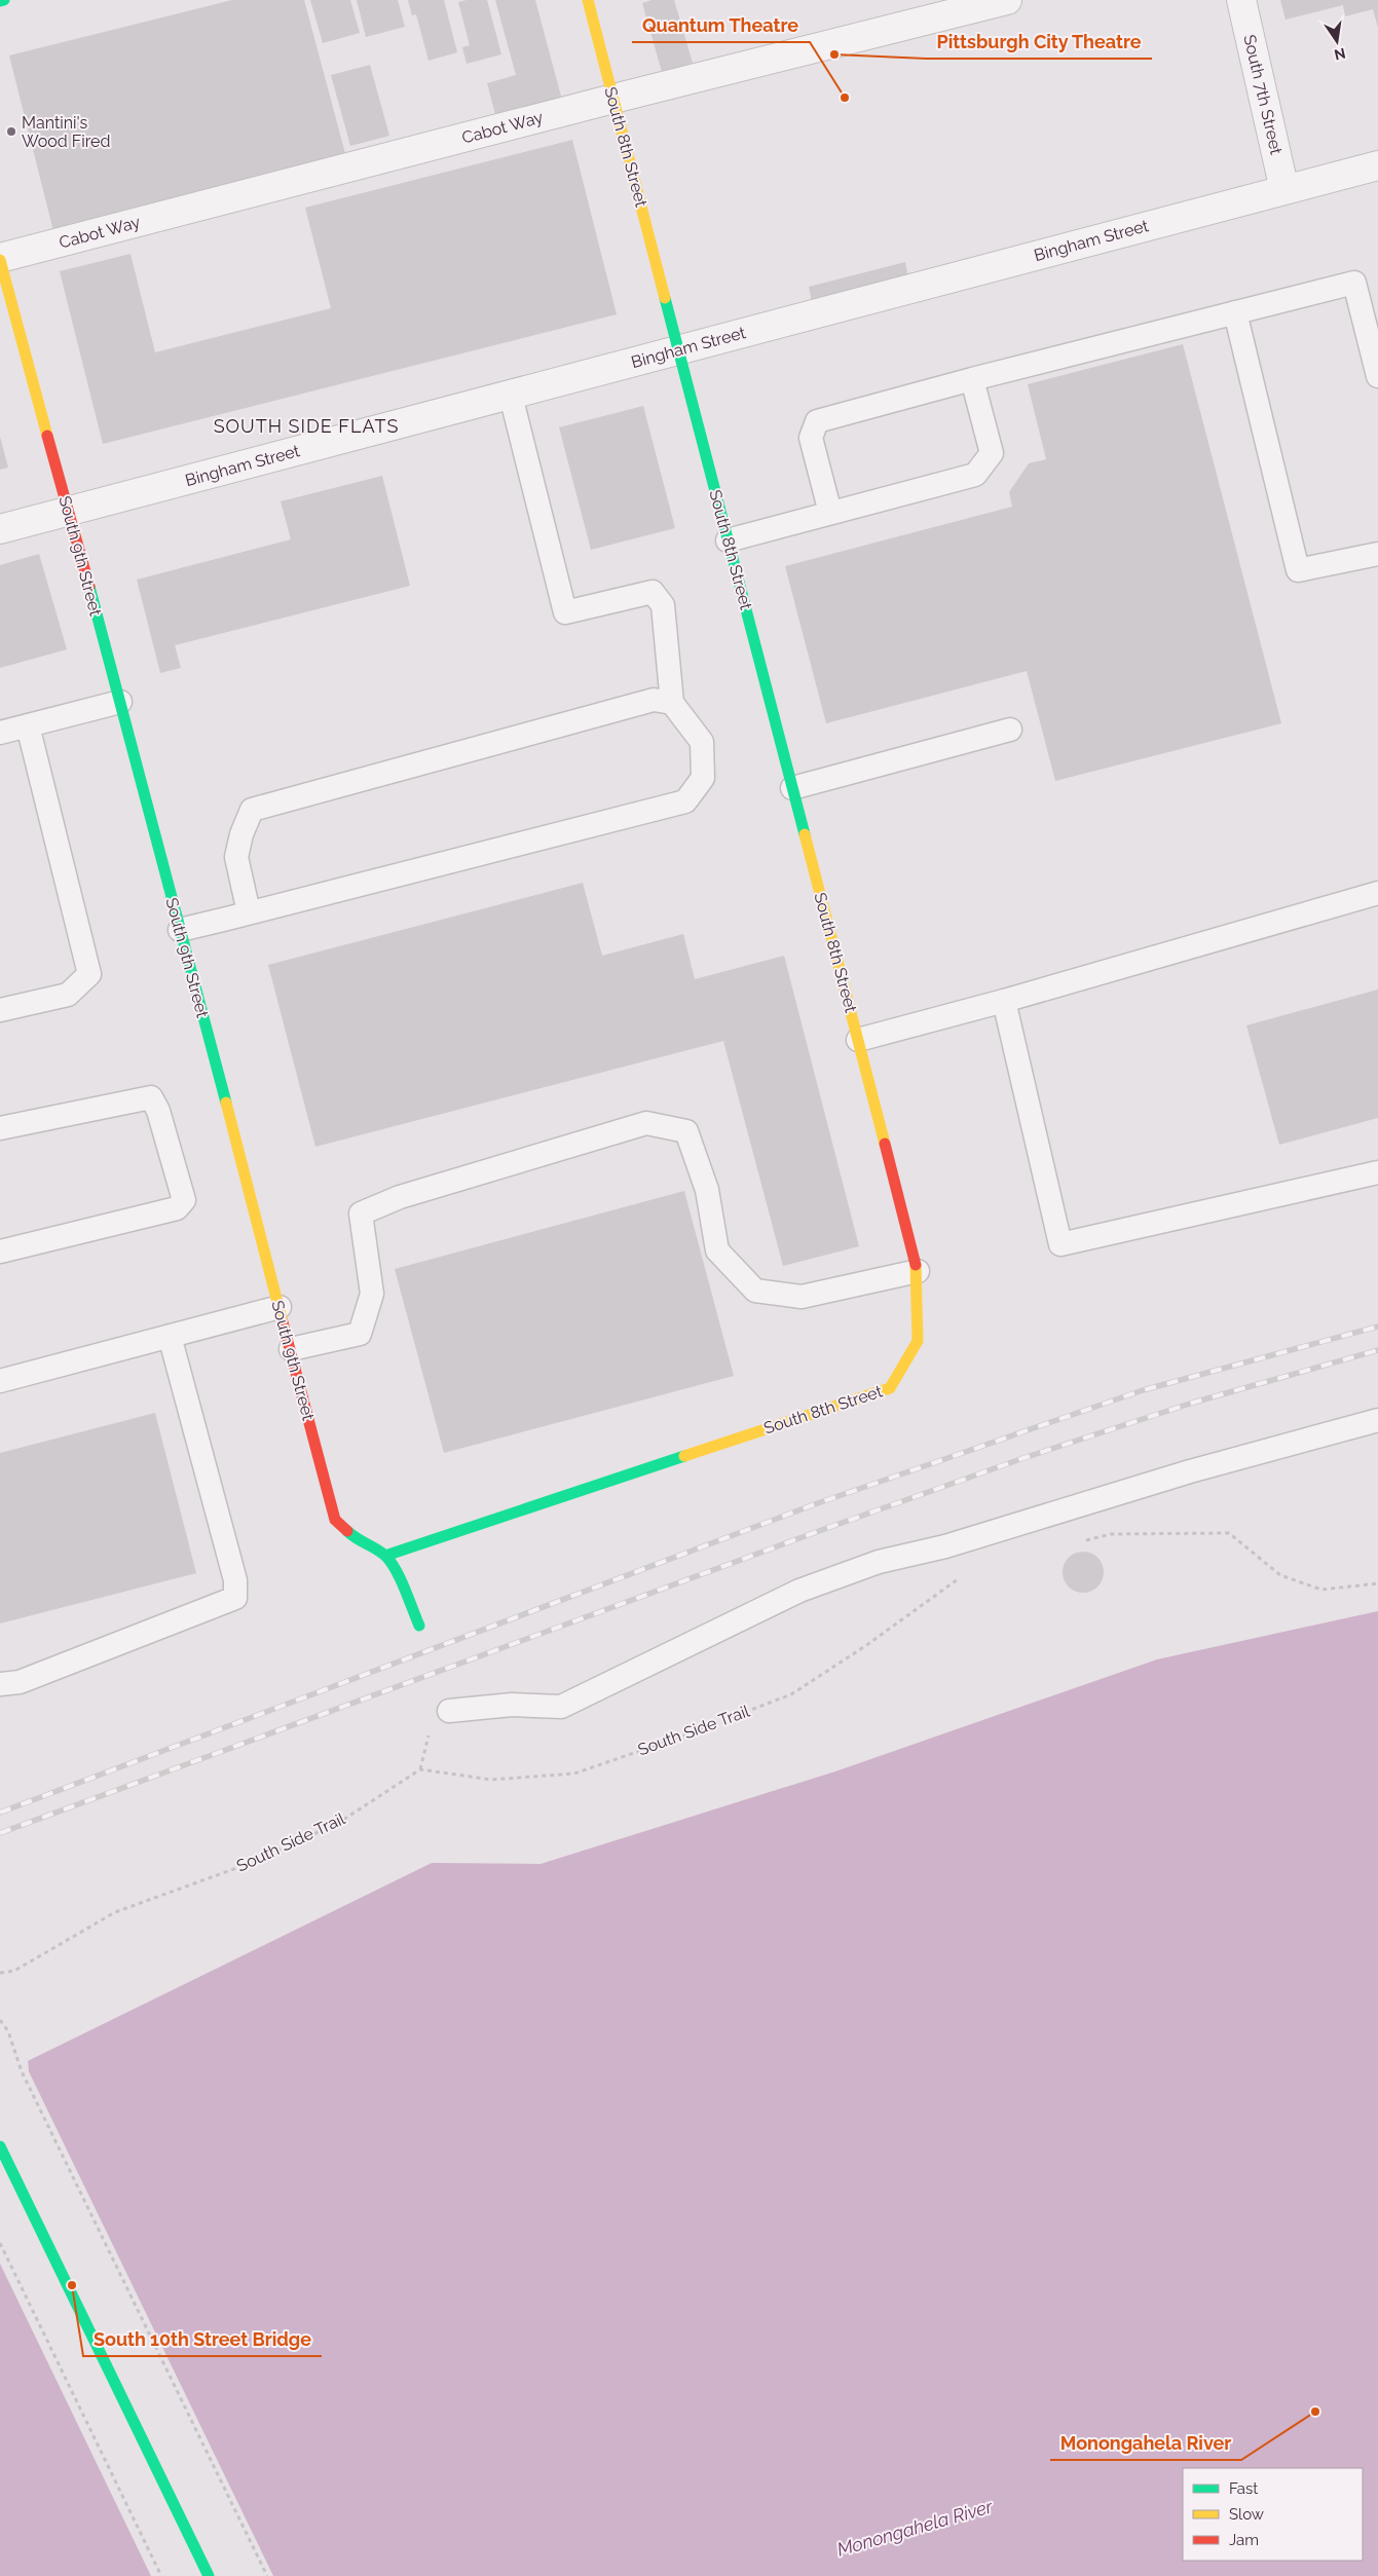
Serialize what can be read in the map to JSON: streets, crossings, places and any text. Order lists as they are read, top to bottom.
{
  "streets": {
    "street": [
      "South 7th Street",
      "Cabot Way",
      "South 8th Street",
      "Bingham Street",
      "South 9th Street"
    ],
    "path": ["South Side Trail"]
  },
  "crossings": [
    ["South 7th Street", "Bingham Street"],
    ["Cabot Way", "South 8th Street"],
    ["Cabot Way", "South 9th Street"],
    ["South 8th Street", "Bingham Street"],
    ["South 8th Street", "South 9th Street"],
    ["Bingham Street", "South 9th Street"]
  ],
  "districts": ["SOUTH SIDE FLATS"],
  "water": ["Monongahela River"],
  "places": [
    "Pittsburgh City Theatre",
    "Quantum Theatre",
    "Mantini's Wood Fired",
    "South 10th Street Bridge",
    "Monongahela River"
  ],
  "legend": ["Fast", "Slow", "Jam"],
  "north": "bottom"
}
